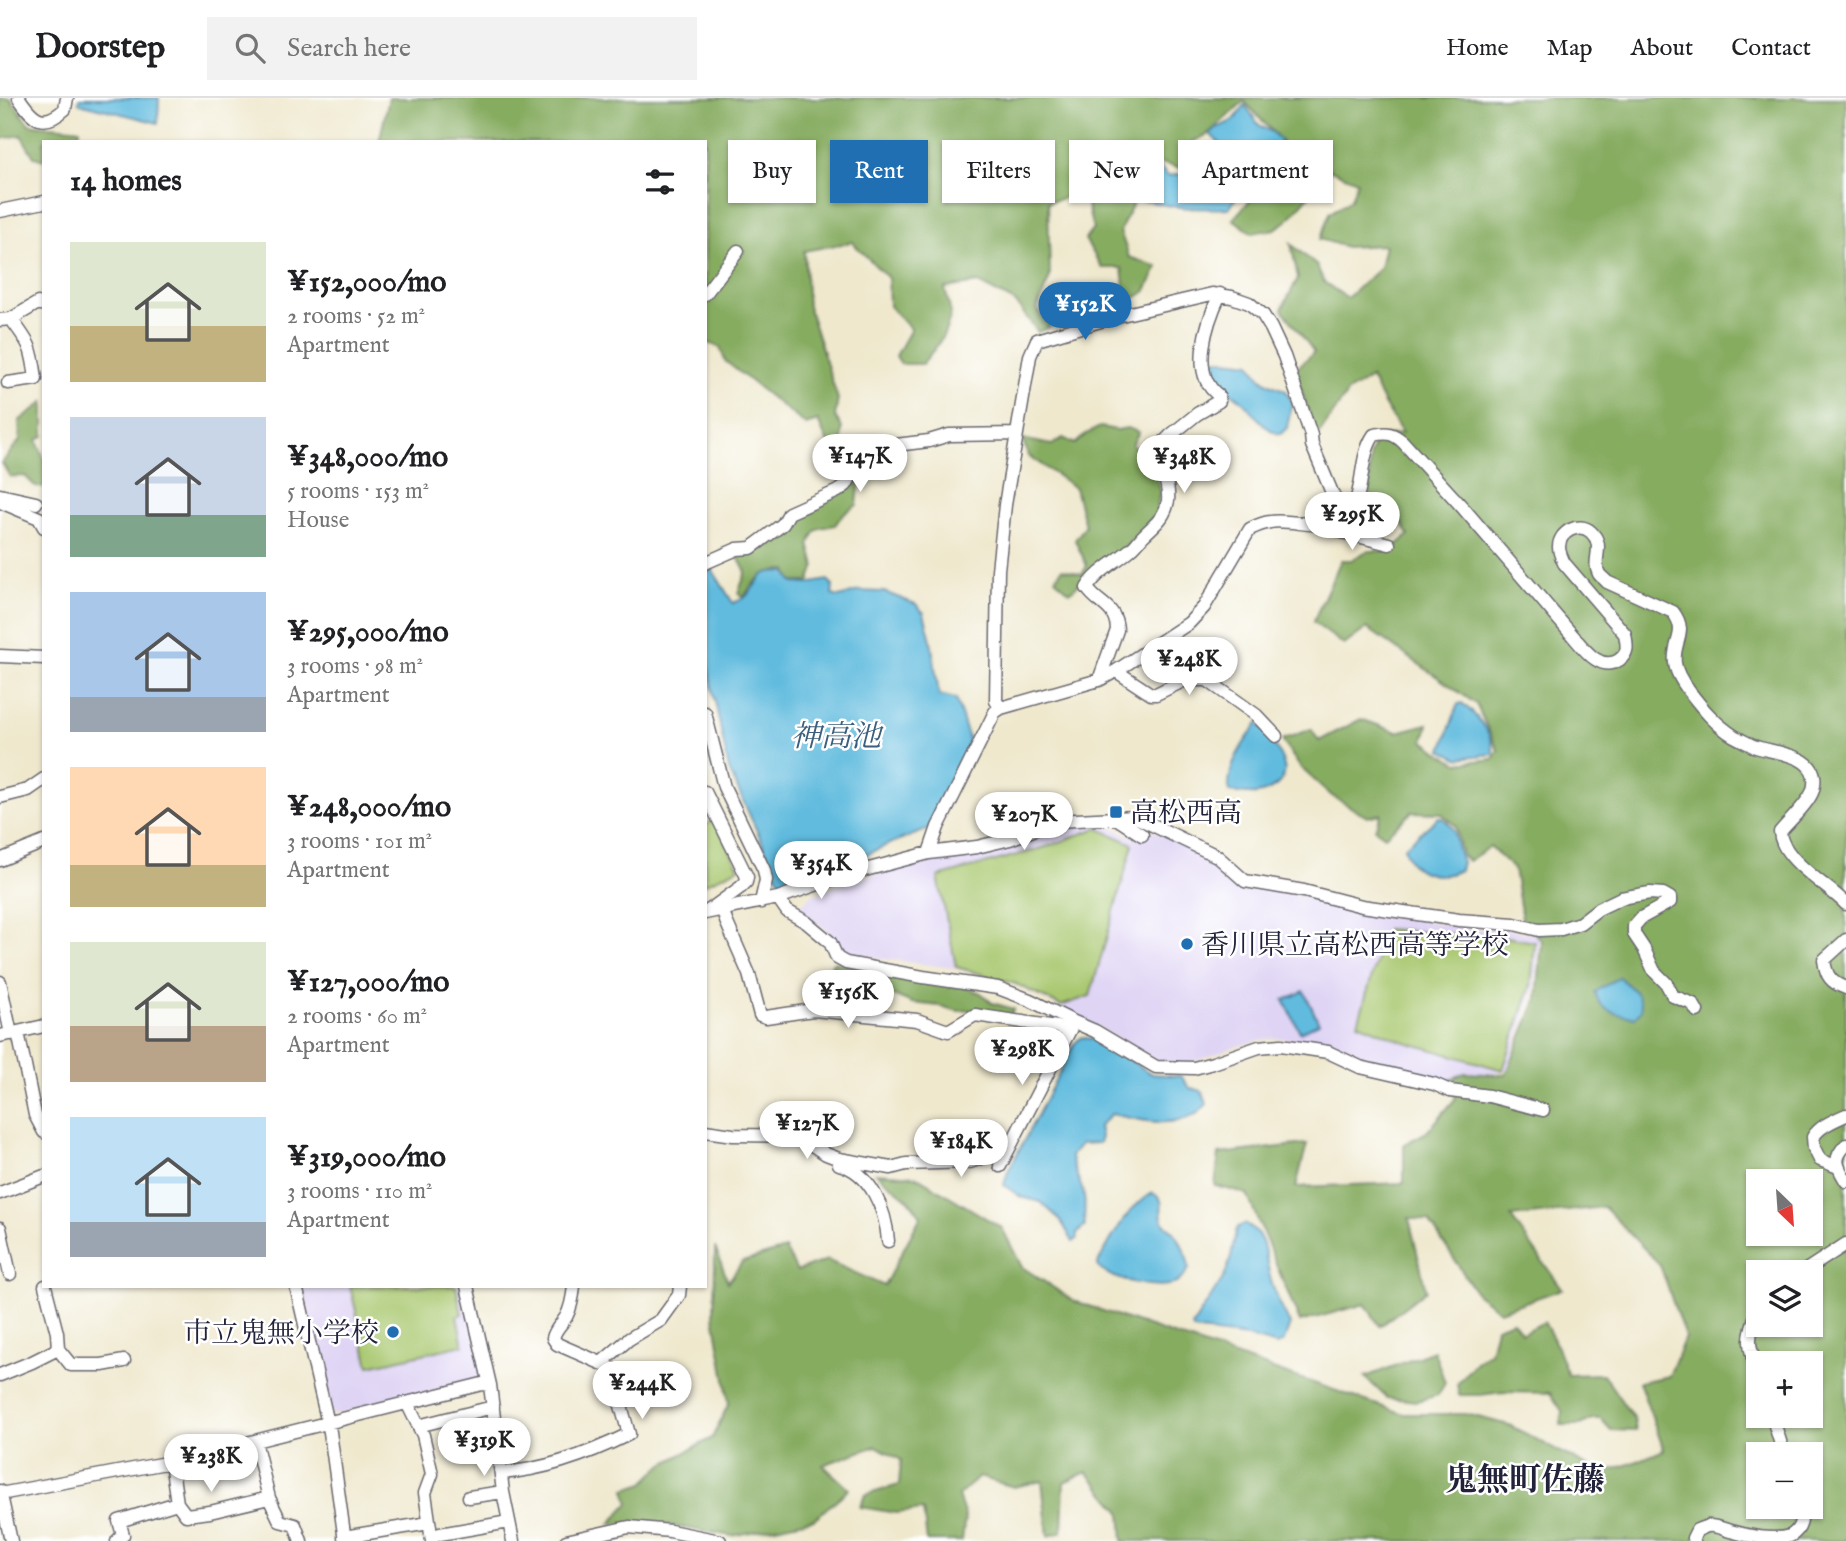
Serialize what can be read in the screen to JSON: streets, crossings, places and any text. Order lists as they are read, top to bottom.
{
  "districts": ["鬼無町佐藤"],
  "water": ["神高池"],
  "places": {
    "transit": ["高松西高"],
    "other": ["香川県立高松西高等学校", "市立鬼無小学校"]
  },
  "north": "bottom right",
  "page": {
    "header": "Doorstep",
    "search": "Search here",
    "nav": [
      "Home",
      "Map",
      "About",
      "Contact"
    ],
    "chip": [
      "Buy",
      "Rent",
      "Filters",
      "New",
      "Apartment"
    ],
    "heading": "14 homes",
    "list": [
      {
        "name": "¥152,000/mo",
        "note": "2 rooms · 52 m² · Apartment"
      },
      {
        "name": "¥348,000/mo",
        "note": "5 rooms · 153 m² · House"
      },
      {
        "name": "¥295,000/mo",
        "note": "3 rooms · 98 m² · Apartment"
      },
      {
        "name": "¥248,000/mo",
        "note": "3 rooms · 101 m² · Apartment"
      },
      {
        "name": "¥127,000/mo",
        "note": "2 rooms · 60 m² · Apartment"
      },
      {
        "name": "¥319,000/mo",
        "note": "3 rooms · 110 m² · Apartment"
      }
    ],
    "price": [
      "¥152K",
      "¥147K",
      "¥348K",
      "¥295K",
      "¥248K",
      "¥207K",
      "¥354K",
      "¥156K",
      "¥298K",
      "¥127K",
      "¥184K",
      "¥244K",
      "¥319K",
      "¥238K"
    ],
    "map_buttons": ["+", "−"]
  }
}
